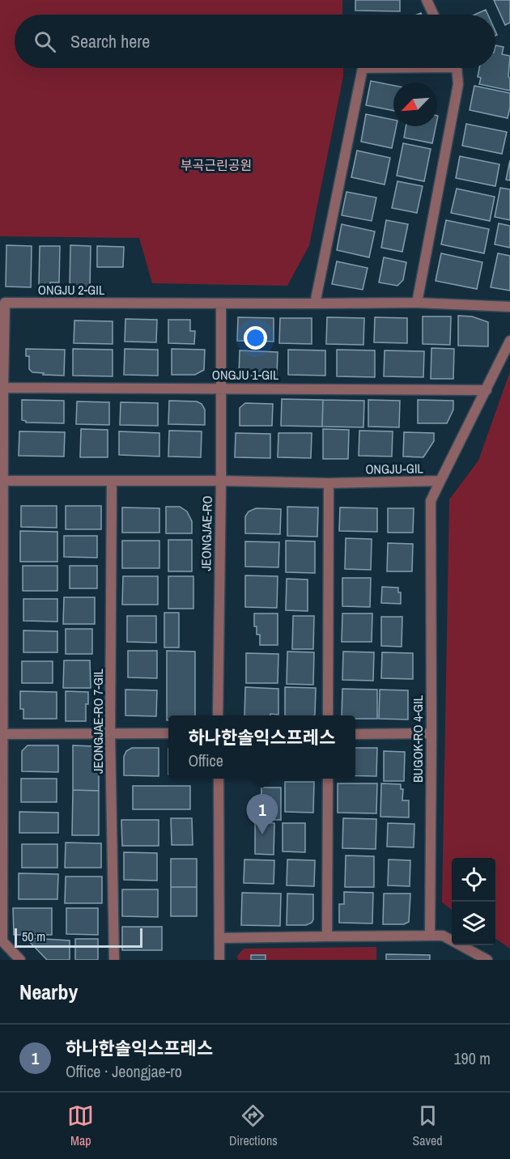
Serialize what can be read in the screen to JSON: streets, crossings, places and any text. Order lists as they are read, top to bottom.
{
  "streets": {
    "street": [
      "ONGJU 2-GIL",
      "ONGJU 1-GIL",
      "ONGJU-GIL",
      "JEONGJAE-RO",
      "JEONGJAE-RO 7-GIL",
      "BUGOK-RO 4-GIL"
    ]
  },
  "crossings": [
    ["ONGJU 2-GIL", "ONGJU 1-GIL"],
    ["ONGJU 2-GIL", "JEONGJAE-RO"],
    ["ONGJU 1-GIL", "ONGJU-GIL"],
    ["ONGJU-GIL", "JEONGJAE-RO"],
    ["ONGJU-GIL", "BUGOK-RO 4-GIL"],
    ["JEONGJAE-RO", "JEONGJAE-RO 7-GIL"]
  ],
  "parks": ["부곡근린공원"],
  "scale_bar": "50 m",
  "north": "bottom left",
  "page": {
    "search": "Search here",
    "popup": ["하나한솔익스프레스", "Office"],
    "pins": "1",
    "scale": "50 m",
    "heading": "Nearby",
    "list": [
      {
        "mark": "1",
        "name": "하나한솔익스프레스",
        "note": "Office · Jeongjae-ro",
        "value": "190 m"
      }
    ],
    "nav": ["Map", "Directions", "Saved"]
  }
}
